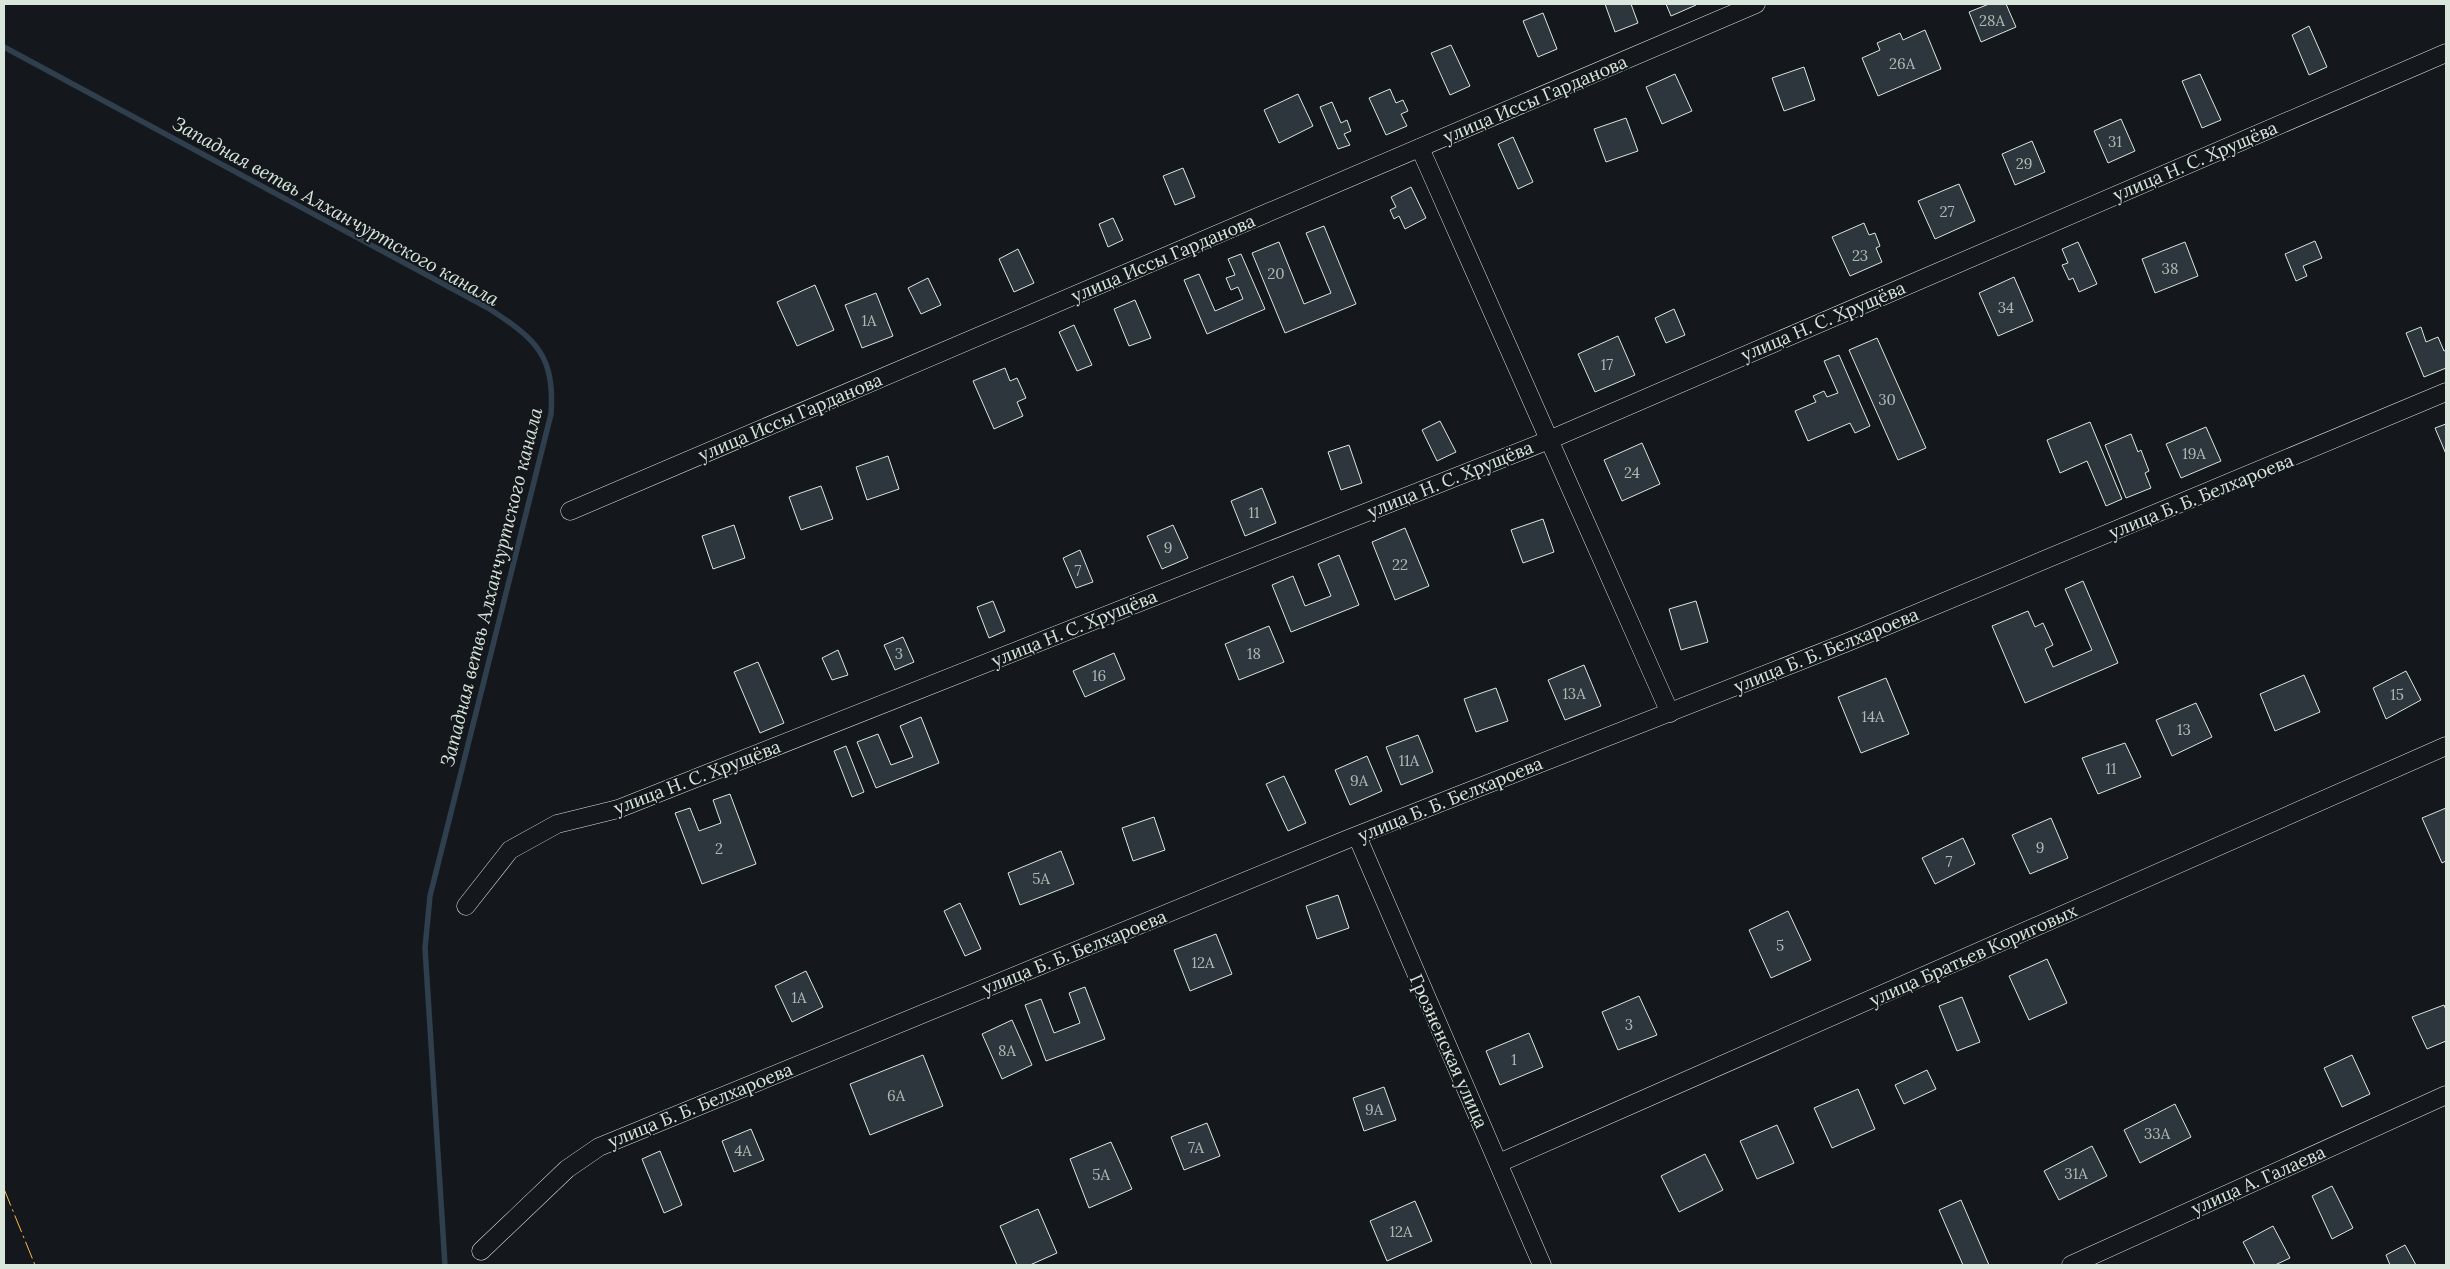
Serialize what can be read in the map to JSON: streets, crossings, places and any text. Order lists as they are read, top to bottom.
{
  "streets": {
    "street": [
      "улица Иссы Гарданова",
      "улица Н. С. Хрущёва",
      "улица Б. Б. Белхароева",
      "улица Братьев Кориговых",
      "Грозненская улица",
      "улица А. Галаева"
    ]
  },
  "crossings": [
    ["улица Б. Б. Белхароева", "Грозненская улица"],
    ["улица Братьев Кориговых", "Грозненская улица"]
  ],
  "water": ["Западная ветвь Алханчуртского канала"],
  "house_numbers": [
    "28А",
    "26А",
    "31",
    "29",
    "27",
    "23",
    "38",
    "20",
    "34",
    "1А",
    "17",
    "30",
    "19А",
    "24",
    "11",
    "9",
    "22",
    "7",
    "3",
    "18",
    "16",
    "13А",
    "15",
    "14А",
    "13",
    "11А",
    "11",
    "9А",
    "9",
    "2",
    "7",
    "5А",
    "5",
    "12А",
    "1А",
    "3",
    "8А",
    "1",
    "6А",
    "9А",
    "33А",
    "7А",
    "4А",
    "31А",
    "5А",
    "12А"
  ]
}
